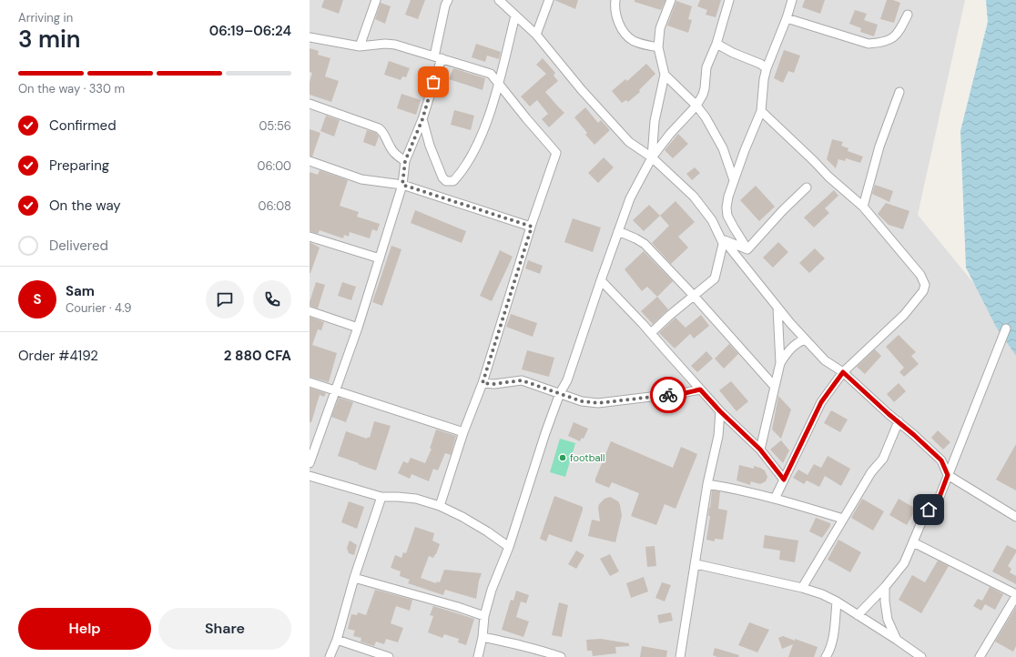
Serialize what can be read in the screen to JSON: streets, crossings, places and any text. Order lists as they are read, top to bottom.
{
  "places": ["football"],
  "page": {
    "heading": ["3 min", "Arriving in", "06:19–06:24"],
    "panel": [
      "Sam",
      "Courier · 4.9",
      "Order #4192",
      "2 880 CFA"
    ],
    "bar": "On the way · 330 m",
    "list": [
      ["Confirmed", "05:56"],
      ["Preparing", "06:00"],
      ["On the way", "06:08"],
      "Delivered"
    ],
    "round": "S",
    "buttons": ["Help", "Share"]
  }
}
